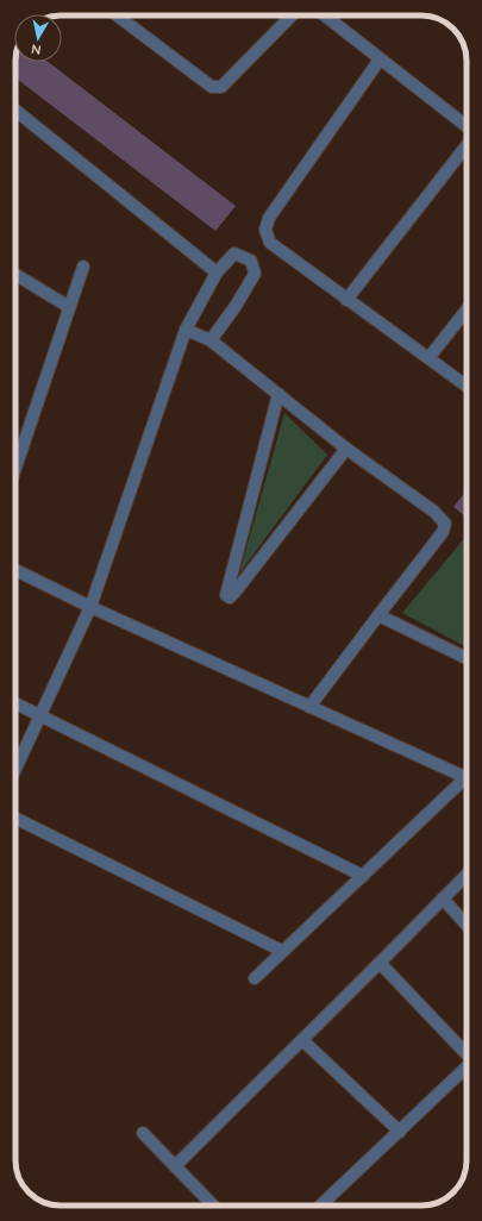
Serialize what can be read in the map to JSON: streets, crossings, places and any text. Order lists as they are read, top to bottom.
{
  "north": "bottom"
}
